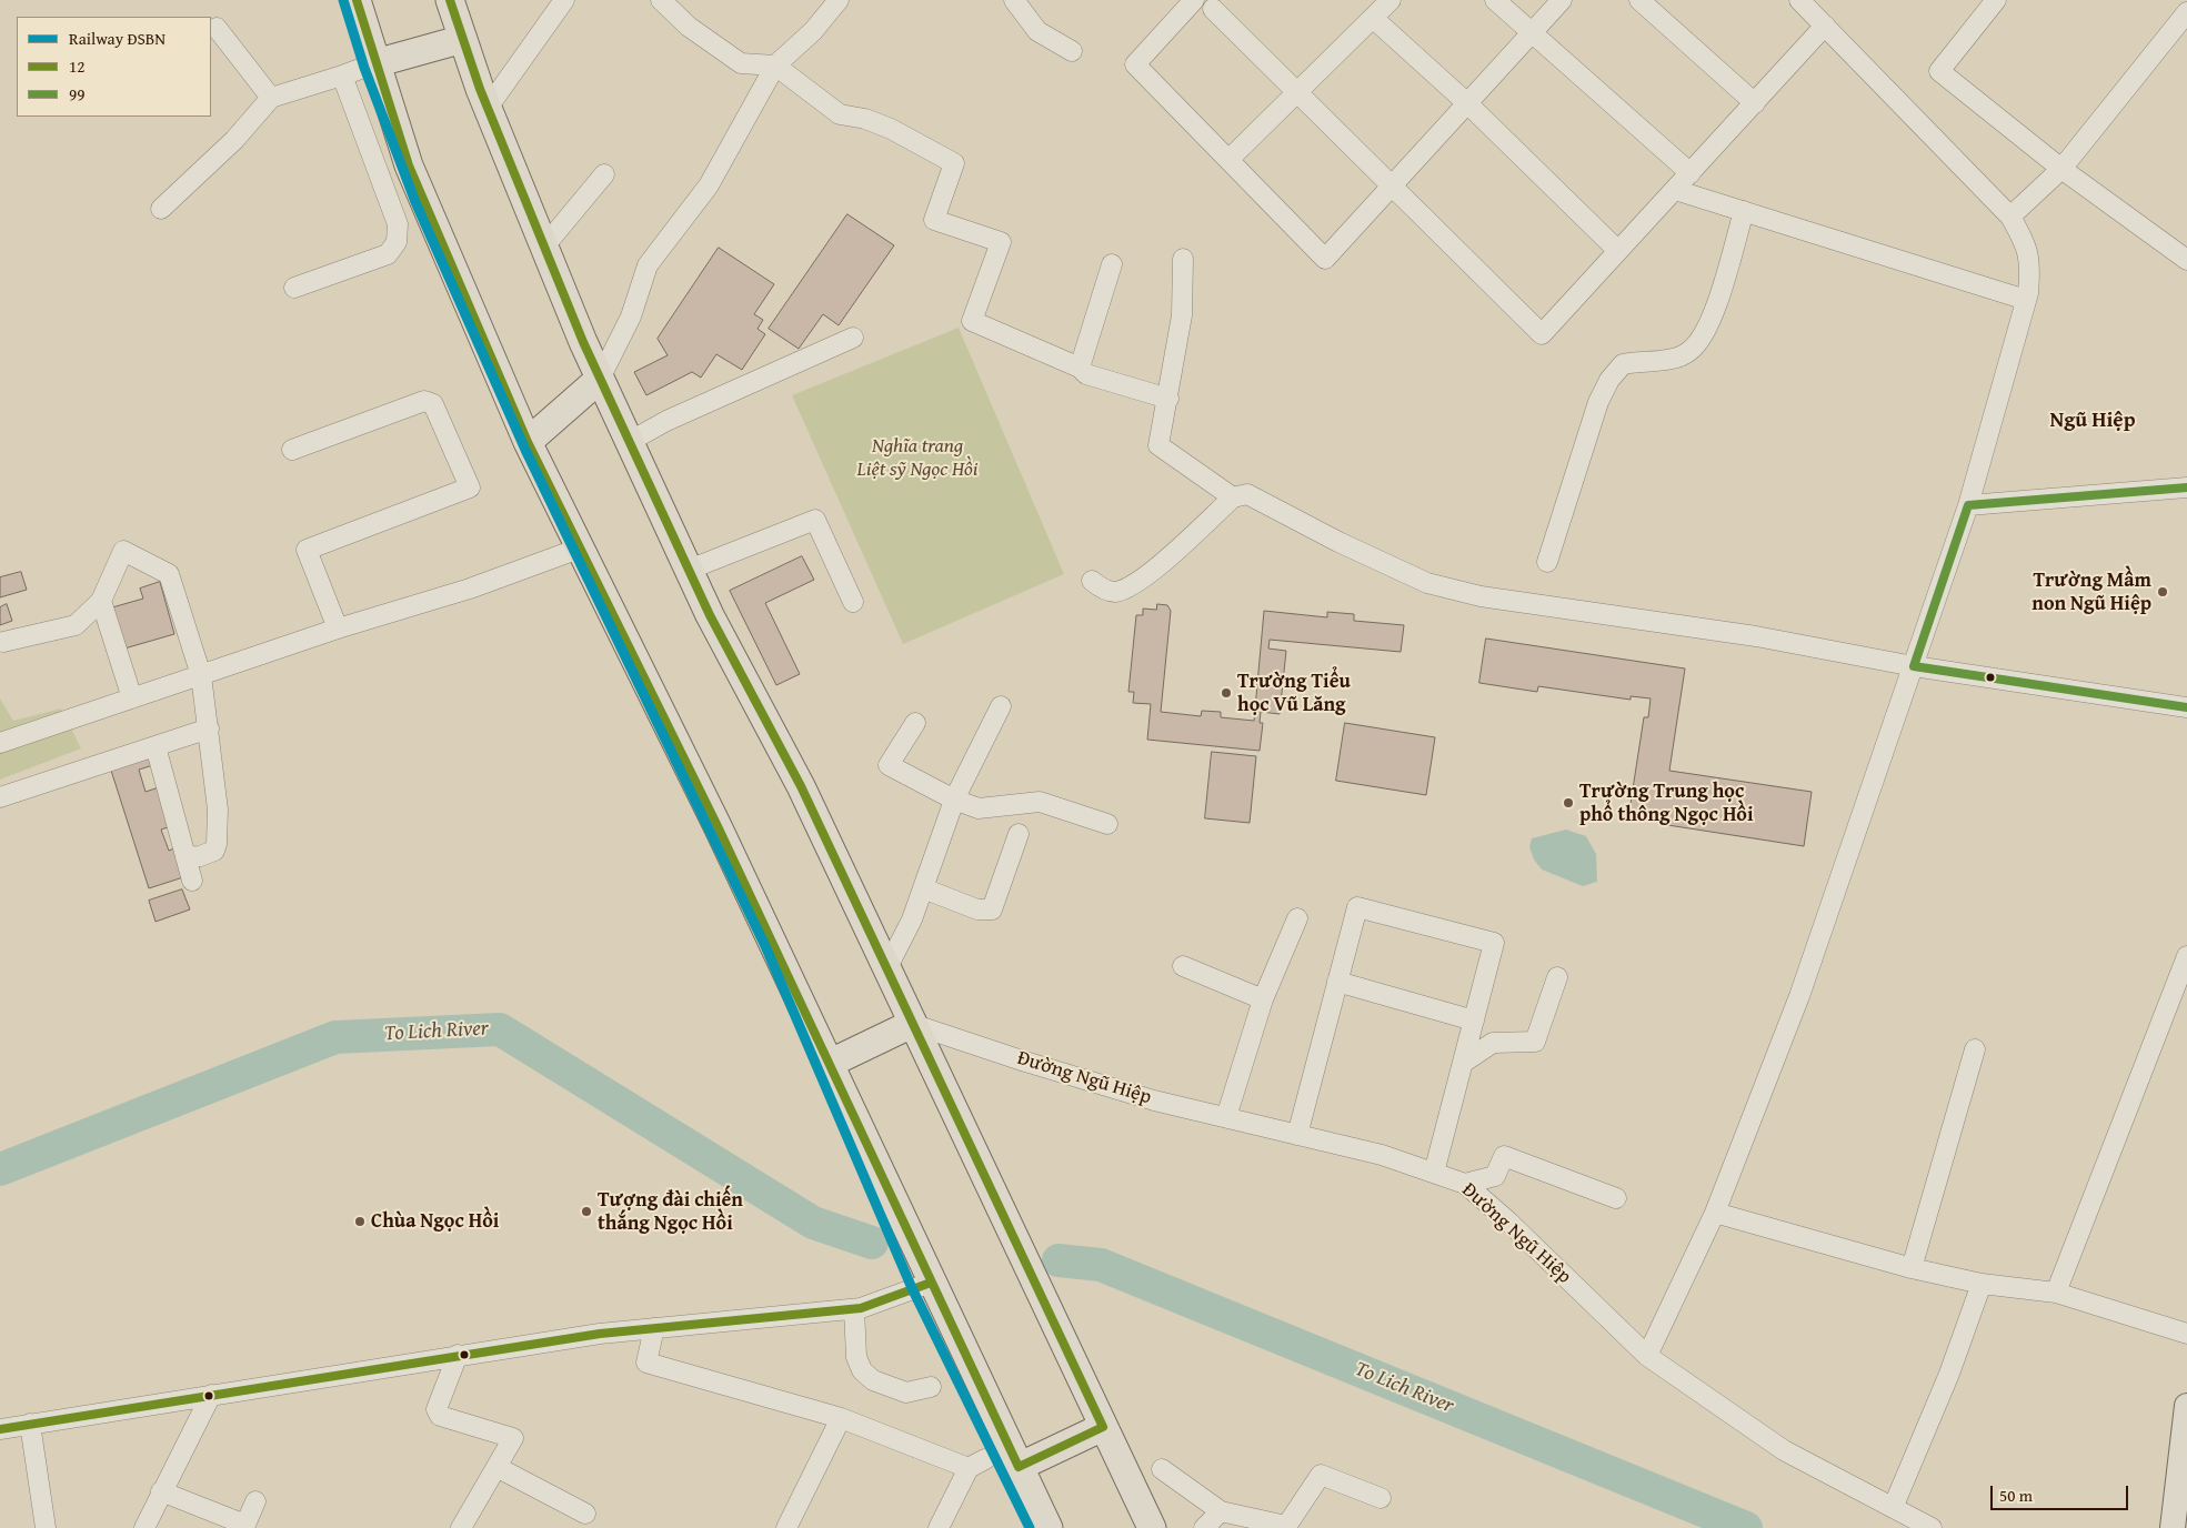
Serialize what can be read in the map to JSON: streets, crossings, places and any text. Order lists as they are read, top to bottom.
{
  "streets": {
    "street": ["Đường Ngũ Hiệp"]
  },
  "districts": ["Ngũ Hiệp"],
  "water": ["To Lich River"],
  "parks": ["Nghĩa trang Liệt sỹ Ngọc Hồi"],
  "places": [
    "Trường Mầm non Ngũ Hiệp",
    "Trường Tiểu học Vũ Lăng",
    "Trường Trung học phổ thông Ngọc Hồi",
    "Tượng đài chiến thắng Ngọc Hồi",
    "Chùa Ngọc Hồi"
  ],
  "lines": ["rail line ĐSBN", "transit line 12", "transit line 99"],
  "legend": ["Railway ĐSBN", "12", "99"],
  "scale_bar": "50 m"
}
